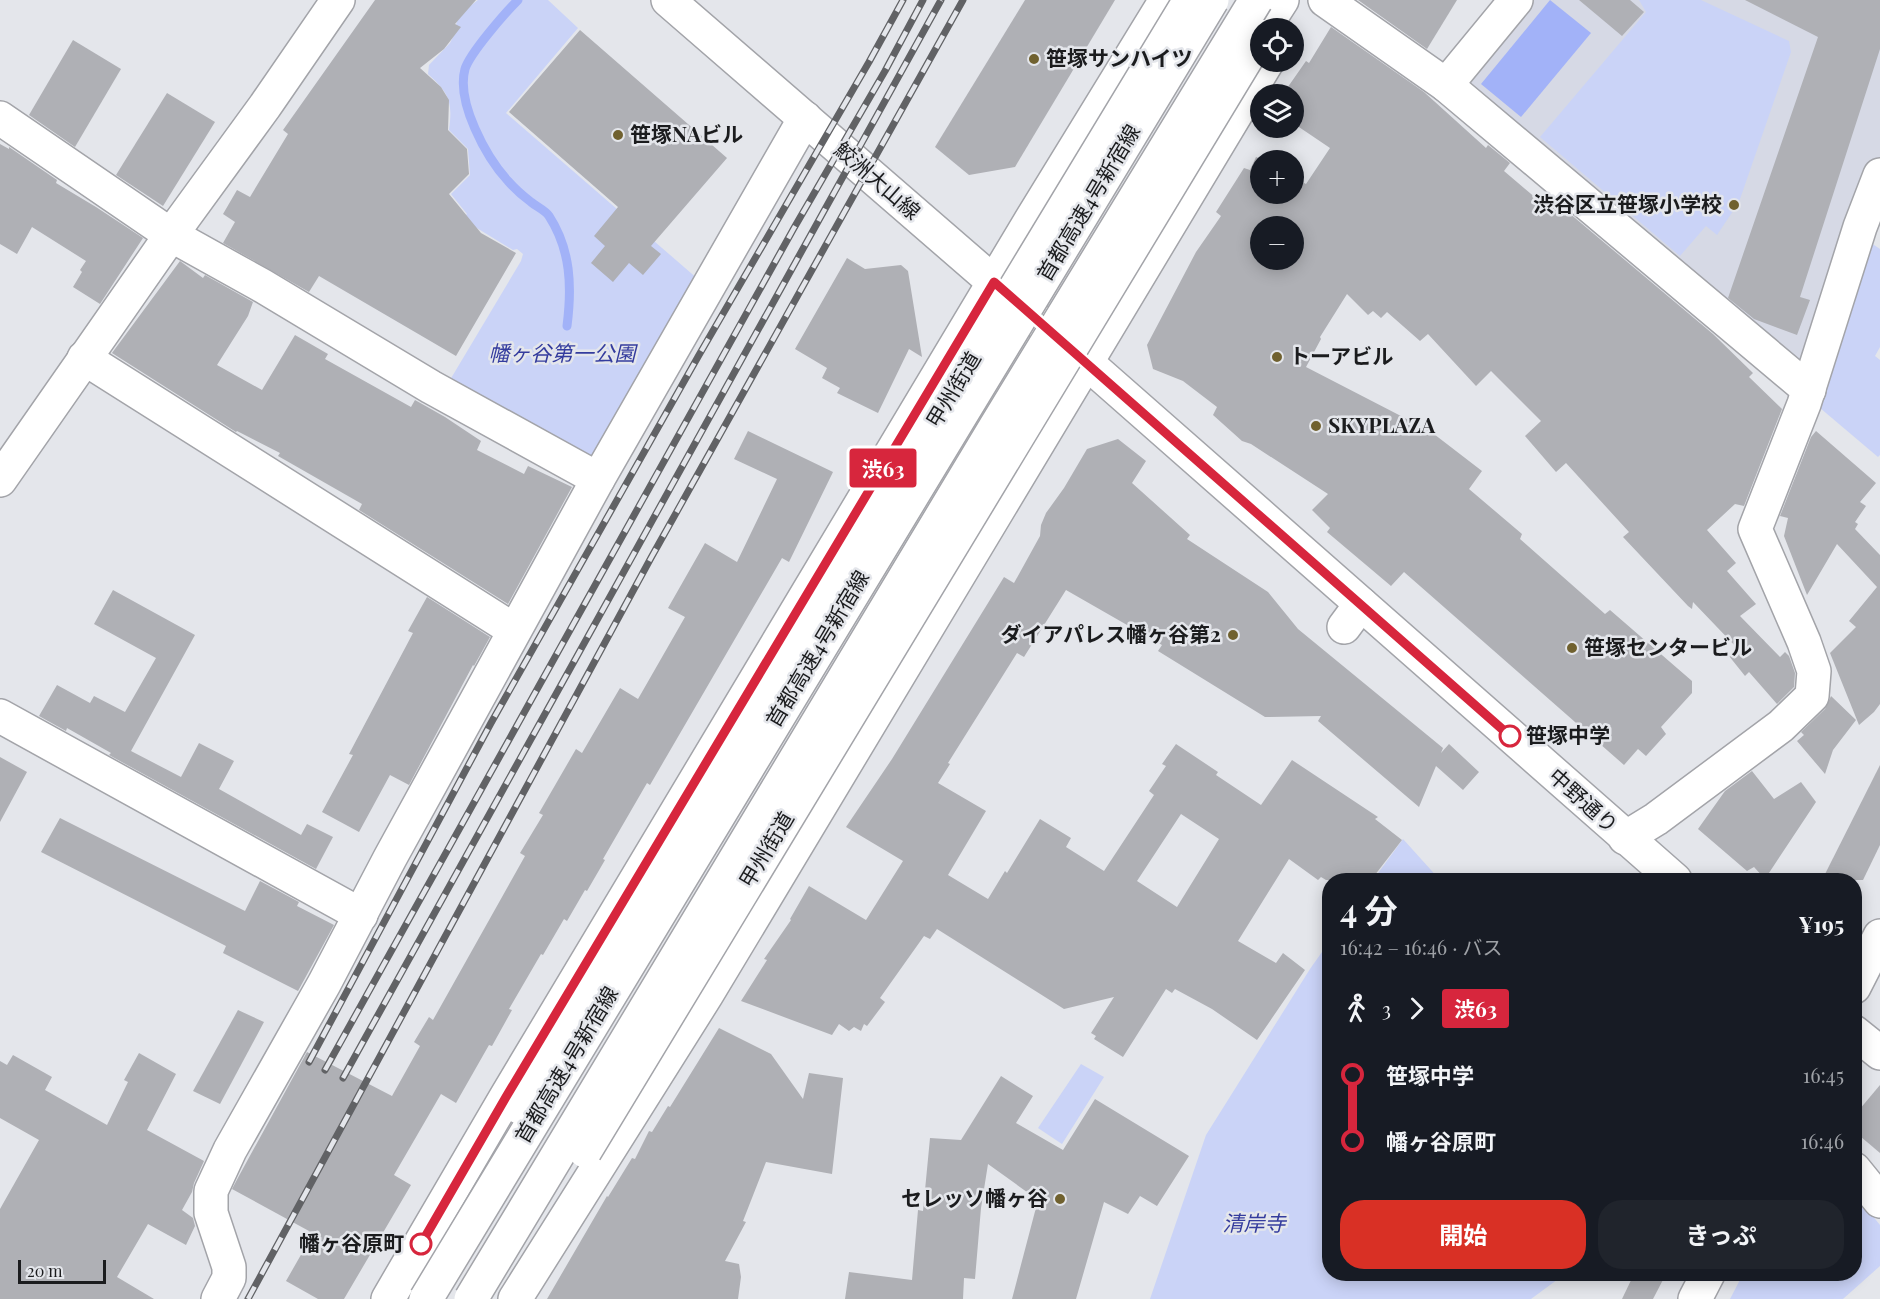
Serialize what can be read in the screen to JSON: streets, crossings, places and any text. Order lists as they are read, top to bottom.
{
  "streets": {
    "main road": [
      "鮫洲大山線",
      "首都高速4号新宿線",
      "甲州街道",
      "中野通り"
    ]
  },
  "crossings": [
    ["鮫洲大山線", "中野通り"]
  ],
  "parks": ["幡ヶ谷第一公園", "清岸寺"],
  "places": [
    "笹塚サンハイツ",
    "笹塚NAビル",
    "渋谷区立笹塚小学校",
    "トーアビル",
    "SKYPLAZA",
    "ダイアパレス幡ヶ谷第2",
    "笹塚センタービル",
    "笹塚中学",
    "セレッソ幡ヶ谷",
    "幡ヶ谷原町"
  ],
  "lines": ["bus line 渋63"],
  "scale_bar": "20 m",
  "page": {
    "on_map": "渋63",
    "map_buttons": ["+", "−"],
    "heading": ["4 分", "16:42 – 16:46 · バス", "¥195"],
    "legs": ["3", "渋63"],
    "list": [
      {
        "name": "笹塚中学",
        "value": "16:45"
      },
      {
        "name": "幡ヶ谷原町",
        "value": "16:46"
      }
    ],
    "buttons": ["開始", "きっぷ"],
    "scale": "20 m"
  }
}
